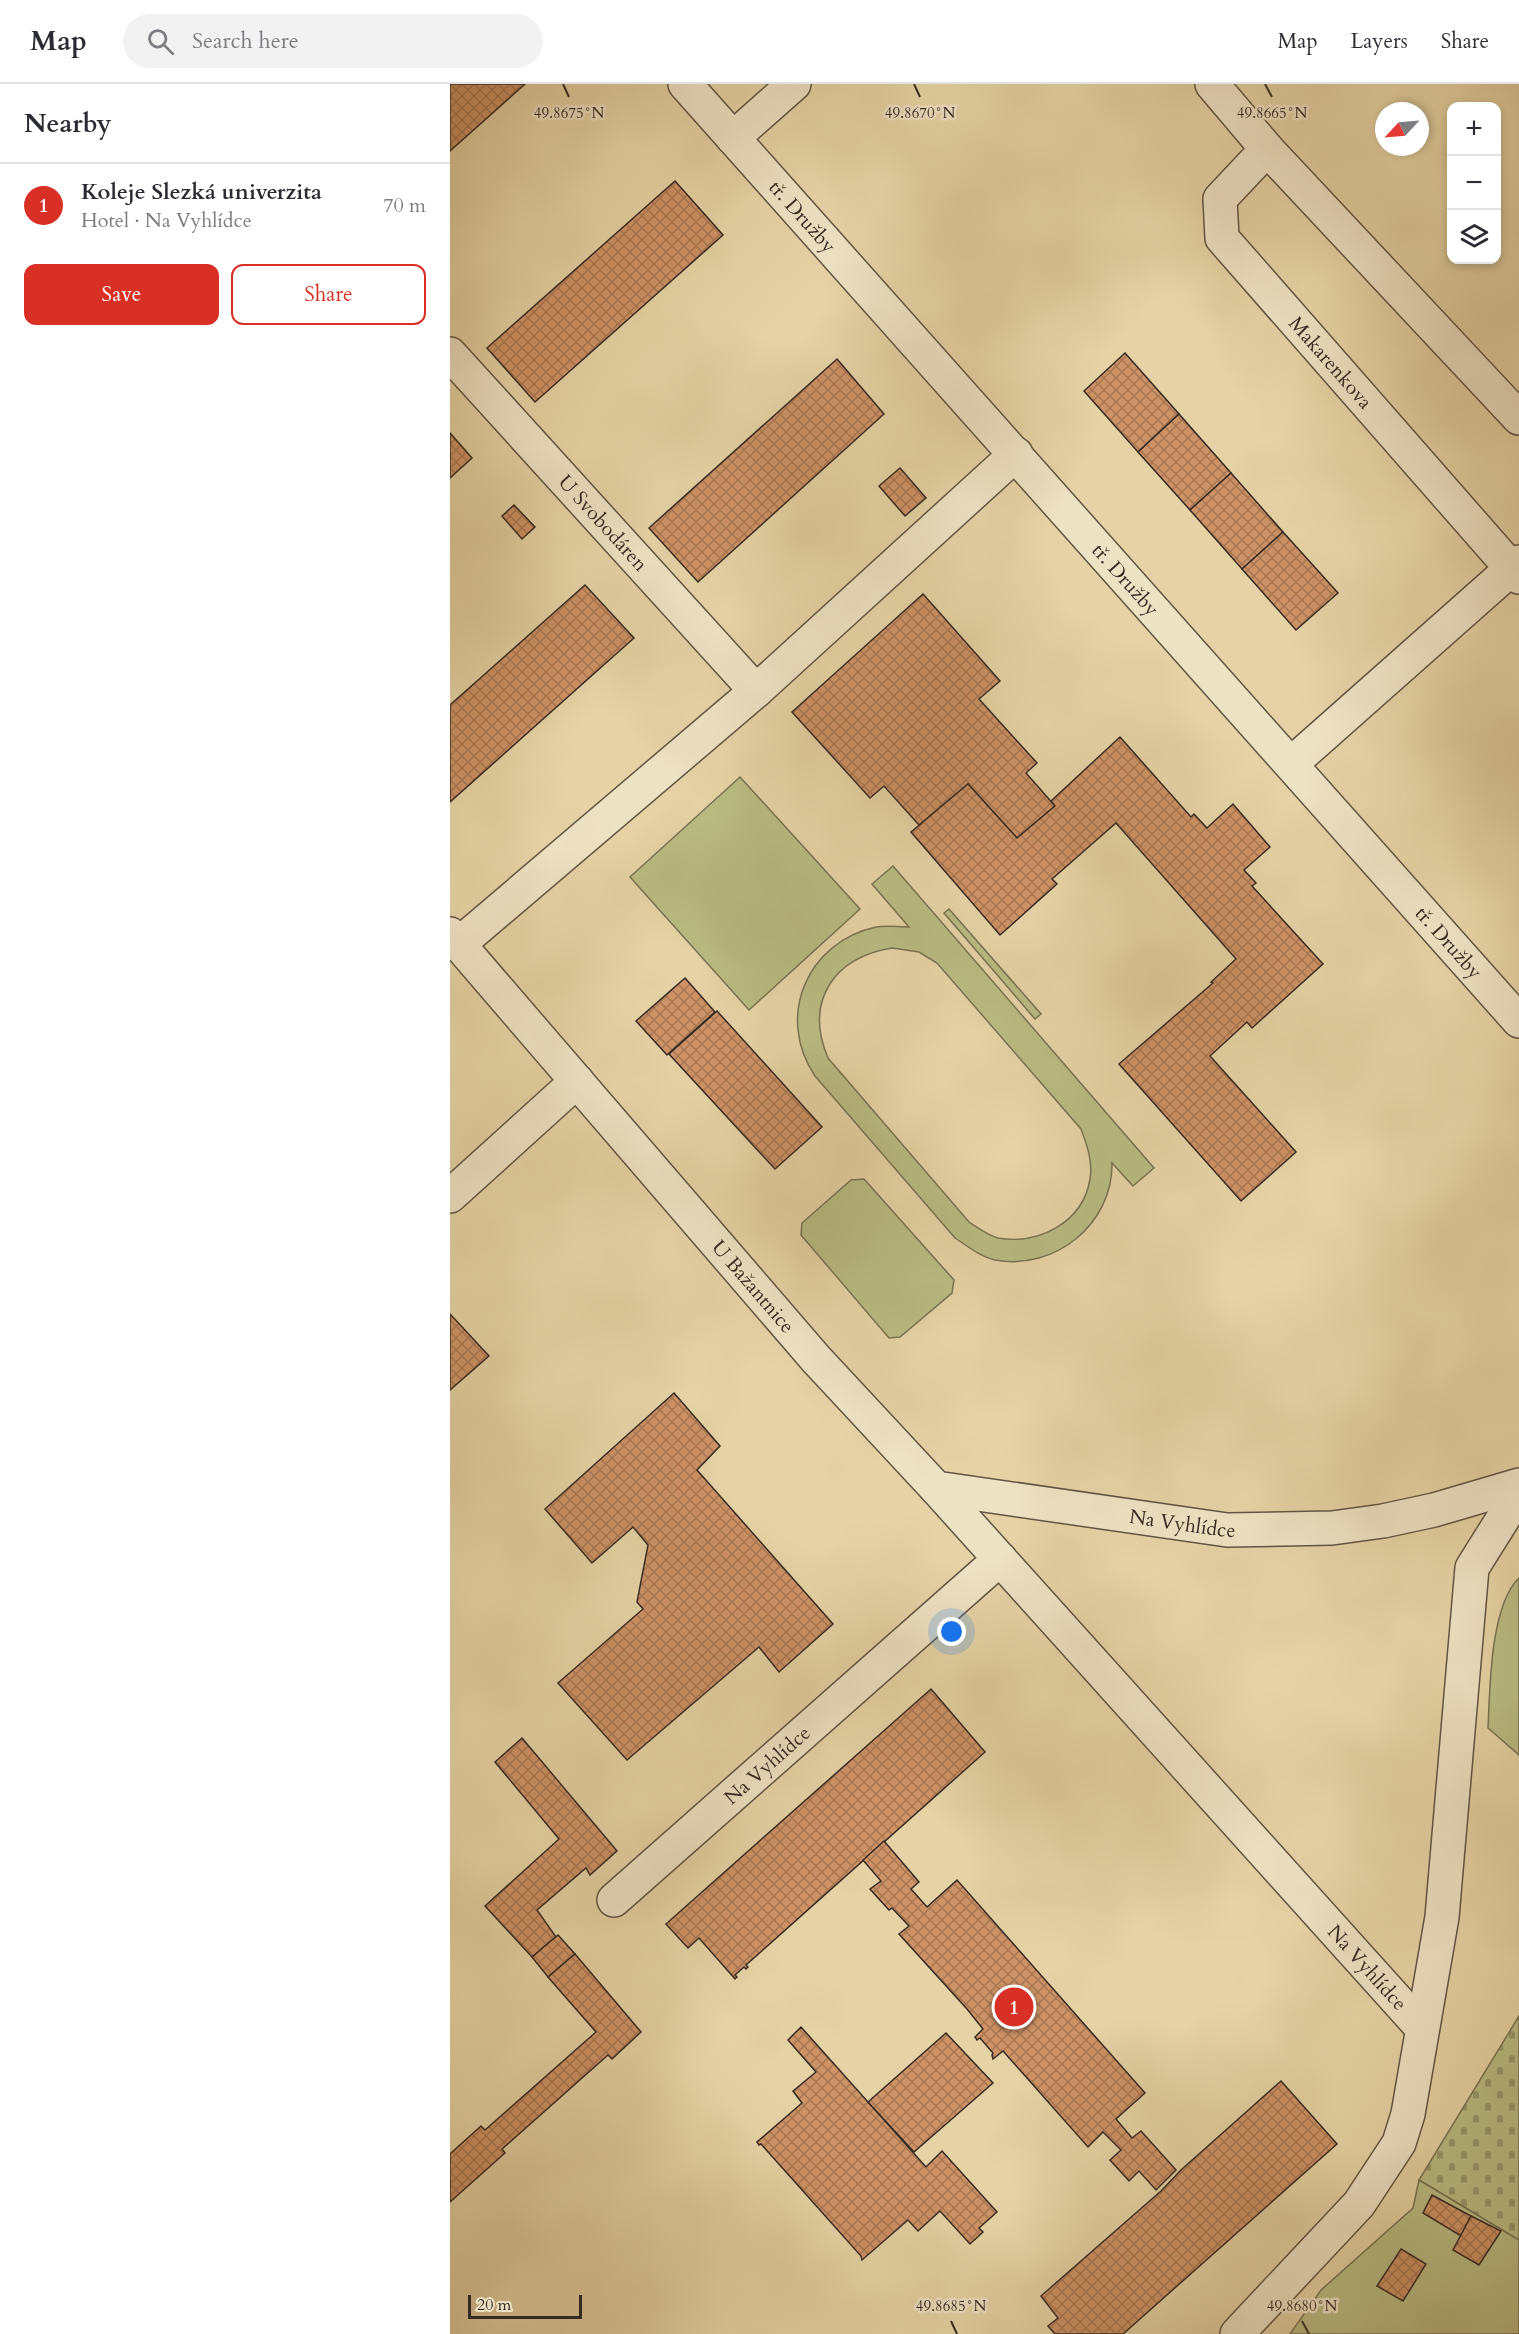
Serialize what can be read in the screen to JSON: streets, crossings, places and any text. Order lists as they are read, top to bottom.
{
  "streets": {
    "street": [
      "tř. Družby",
      "Makarenkova",
      "U Svobodáren",
      "U Bažantnice",
      "Na Vyhlídce"
    ]
  },
  "crossings": [
    ["tř. Družby", "Makarenkova"],
    ["U Bažantnice", "Na Vyhlídce"]
  ],
  "scale_bar": "20 m",
  "north": "bottom left",
  "page": {
    "header": "Map",
    "search": "Search here",
    "nav": ["Map", "Layers", "Share"],
    "heading": "Nearby",
    "map_buttons": ["+", "−"],
    "list": [
      {
        "mark": "1",
        "name": "Koleje Slezká univerzita",
        "note": "Hotel · Na Vyhlídce",
        "value": "70 m"
      }
    ],
    "buttons": ["Save", "Share"],
    "pins": "1",
    "scale": "20 m"
  },
  "coordinates": [
    "49.8670°N",
    "49.8665°N",
    "49.8675°N",
    "49.8685°N",
    "49.8680°N"
  ]
}
